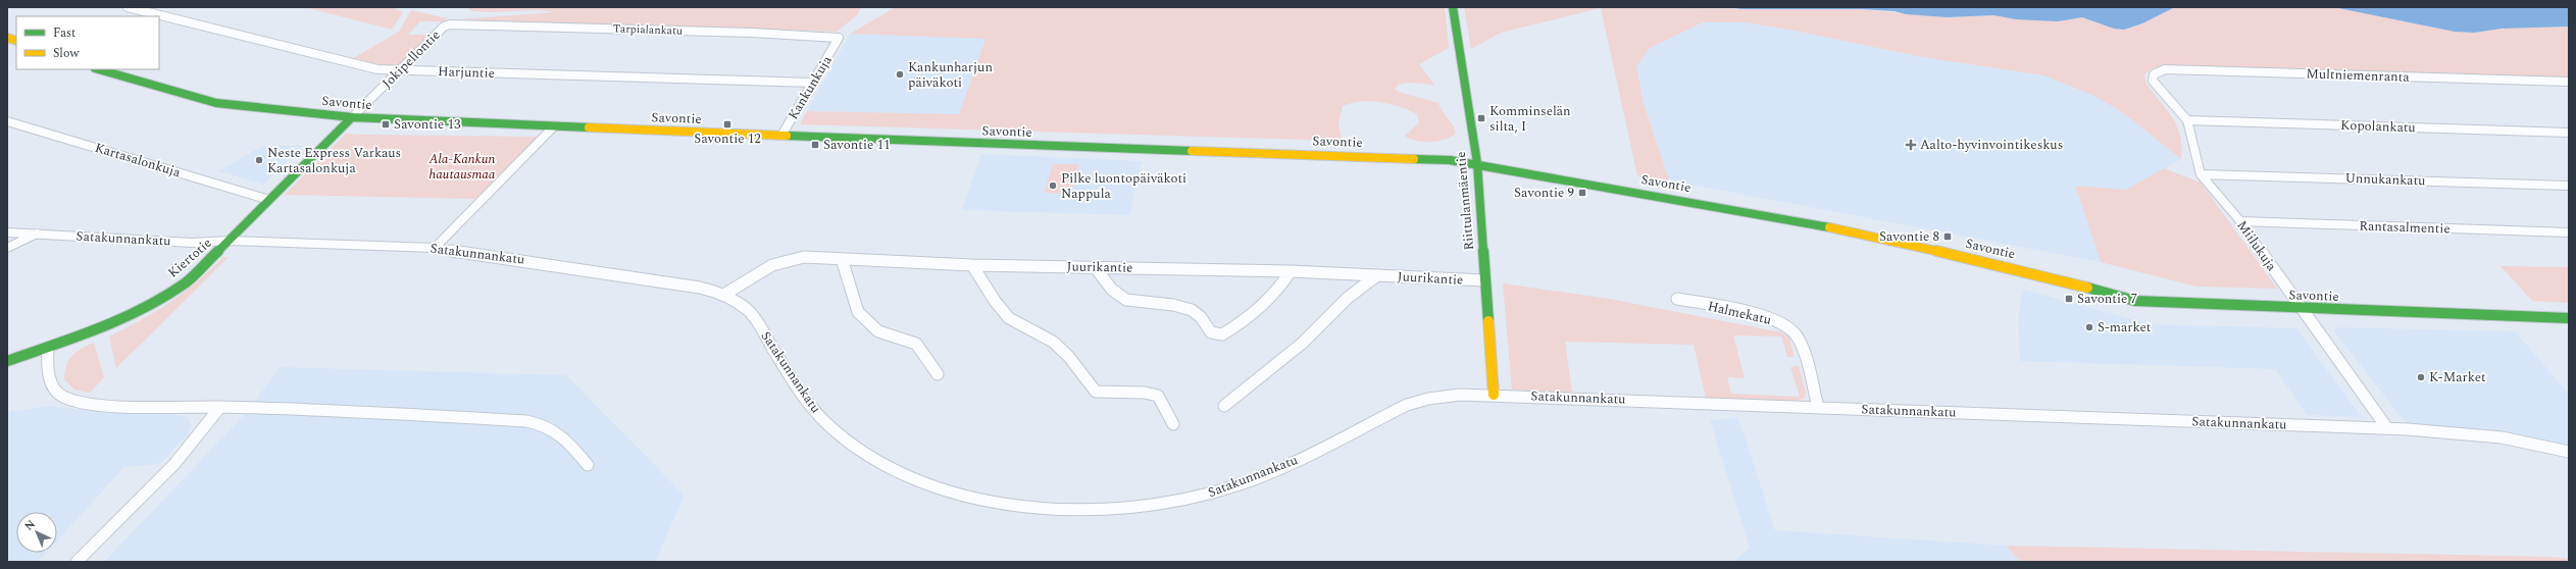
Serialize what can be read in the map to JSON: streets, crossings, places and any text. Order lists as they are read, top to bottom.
{
  "streets": {
    "street": [
      "Tarpialankatu",
      "Jokipellontie",
      "Harjuntie",
      "Multniemenranta",
      "Kankunkuja",
      "Savontie",
      "Kopolankatu",
      "Kartasalonkuja",
      "Unnukankatu",
      "Riittulanmäentie",
      "Rantasalmentie",
      "Satakunnankatu",
      "Miilukuja",
      "Kiertotie",
      "Juurikantie",
      "Halmekatu"
    ]
  },
  "crossings": [
    ["Tarpialankatu", "Jokipellontie"],
    ["Tarpialankatu", "Kankunkuja"],
    ["Jokipellontie", "Harjuntie"],
    ["Jokipellontie", "Savontie"],
    ["Jokipellontie", "Kiertotie"],
    ["Harjuntie", "Kankunkuja"],
    ["Multniemenranta", "Miilukuja"],
    ["Kankunkuja", "Savontie"],
    ["Savontie", "Riittulanmäentie"],
    ["Savontie", "Miilukuja"],
    ["Savontie", "Kiertotie"],
    ["Kopolankatu", "Miilukuja"],
    ["Kartasalonkuja", "Kiertotie"],
    ["Unnukankatu", "Miilukuja"],
    ["Riittulanmäentie", "Satakunnankatu"],
    ["Riittulanmäentie", "Juurikantie"],
    ["Rantasalmentie", "Miilukuja"],
    ["Satakunnankatu", "Miilukuja"],
    ["Satakunnankatu", "Kiertotie"],
    ["Satakunnankatu", "Juurikantie"],
    ["Satakunnankatu", "Halmekatu"]
  ],
  "parks": ["Ala-Kankun hautausmaa"],
  "places": {
    "other": [
      "Kankunharjun päiväkoti",
      "Neste Express Varkaus Kartasalonkuja",
      "Pilke luontopäiväkoti Nappula",
      "S-market",
      "K-Market"
    ],
    "transit": [
      "Komminselän silta, I",
      "Savontie 13",
      "Savontie 12",
      "Savontie 11",
      "Savontie 9",
      "Savontie 8",
      "Savontie 7"
    ],
    "health": ["Aalto-hyvinvointikeskus"]
  },
  "legend": ["Fast", "Slow"],
  "north": "top left"
}
